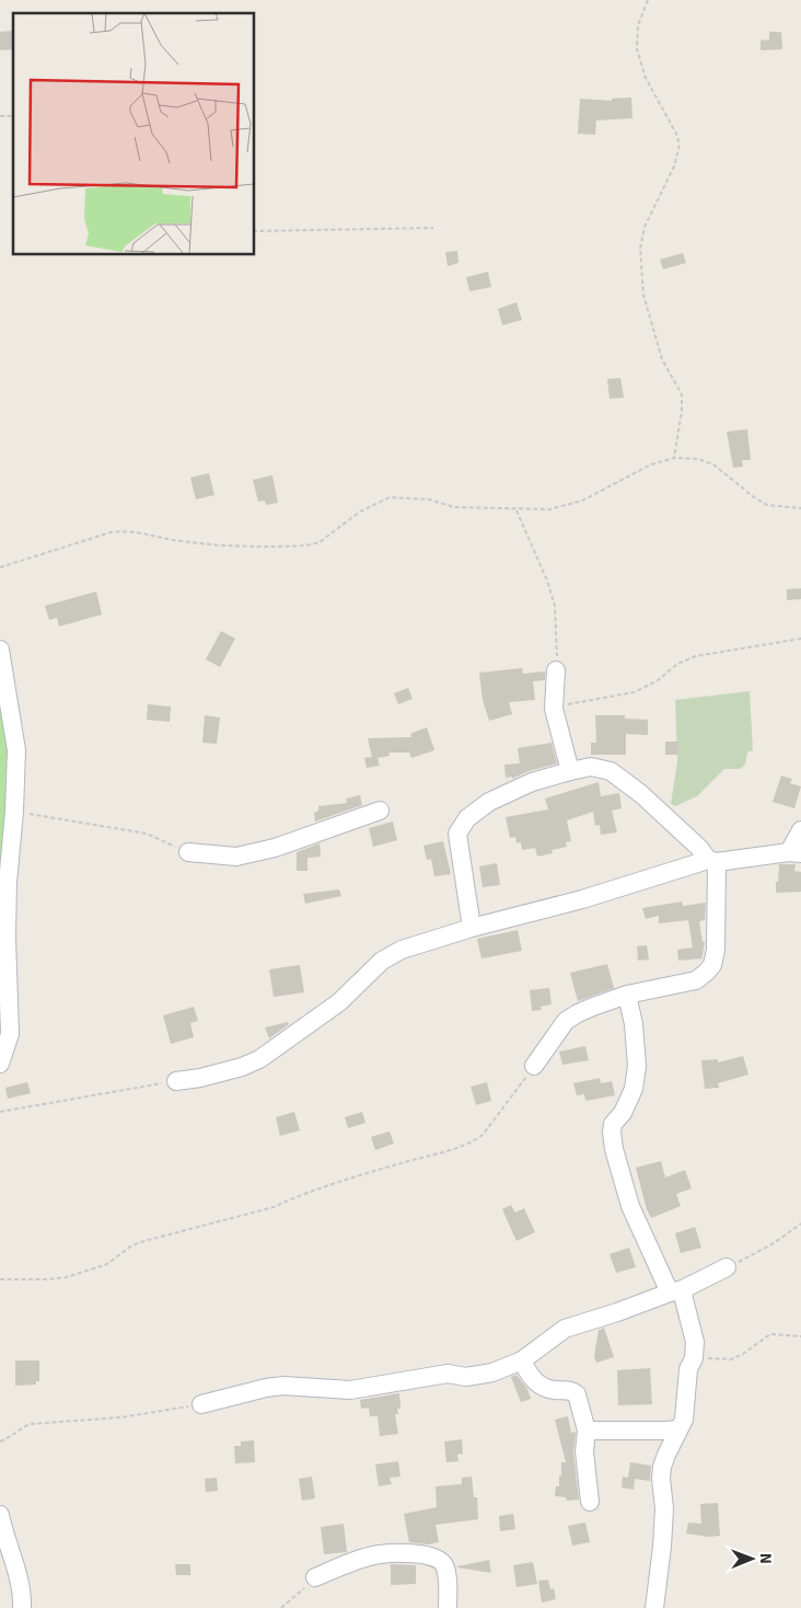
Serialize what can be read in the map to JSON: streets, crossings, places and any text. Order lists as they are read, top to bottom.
{
  "north": "right"
}
